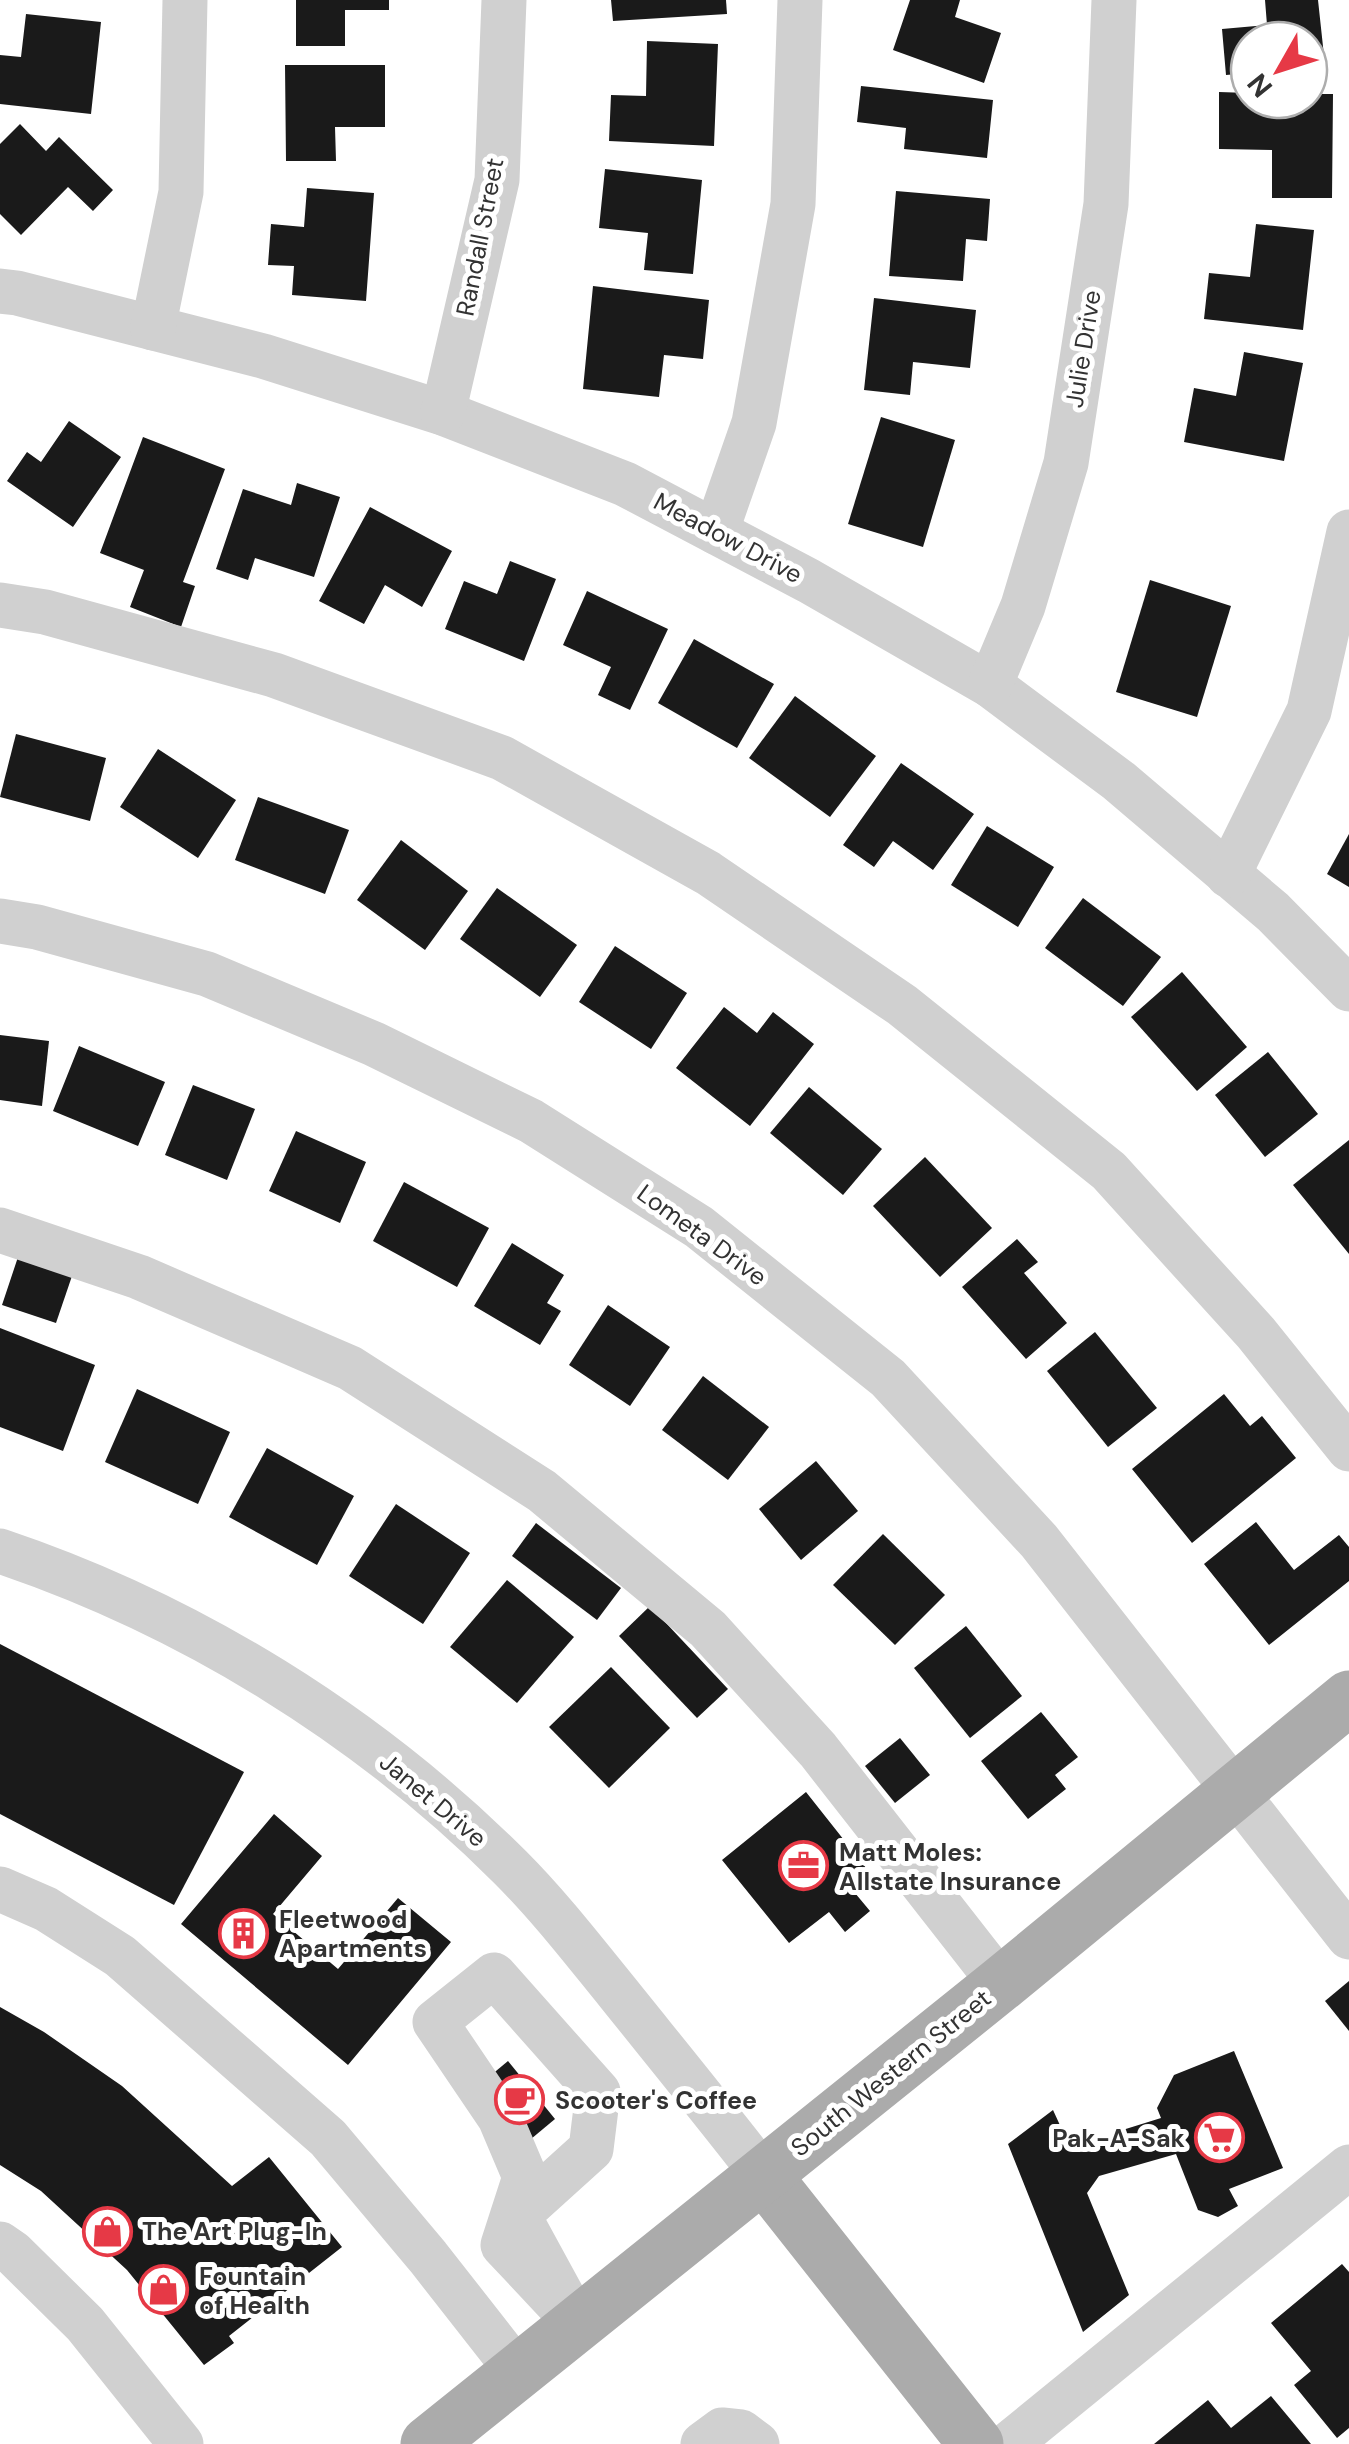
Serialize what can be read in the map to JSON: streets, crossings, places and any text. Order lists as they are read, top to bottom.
{
  "streets": {
    "main road": ["South Western Street"],
    "street": [
      "Randall Street",
      "Julie Drive",
      "Meadow Drive",
      "Lometa Drive",
      "Janet Drive"
    ]
  },
  "crossings": [
    ["Randall Street", "Meadow Drive"],
    ["Julie Drive", "Meadow Drive"],
    ["Lometa Drive", "South Western Street"],
    ["Janet Drive", "South Western Street"]
  ],
  "places": {
    "office": ["Matt Moles: Allstate Insurance"],
    "building": ["Fleetwood Apartments"],
    "cafe": ["Scooter's Coffee"],
    "supermarket": ["Pak-A-Sak"],
    "shop": ["The Art Plug-In", "Fountain of Health"]
  },
  "north": "bottom left"
}
